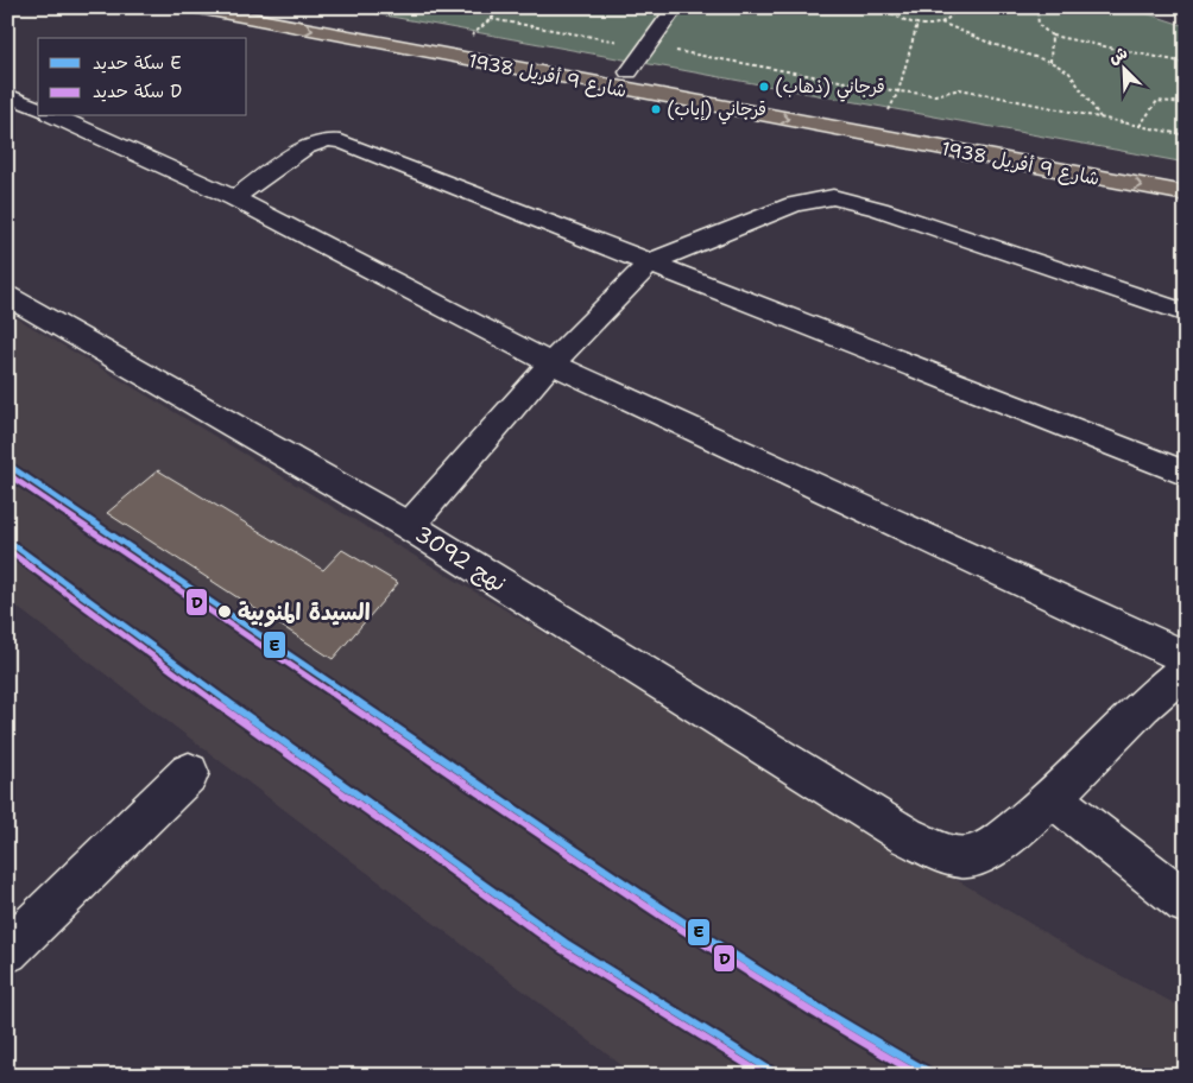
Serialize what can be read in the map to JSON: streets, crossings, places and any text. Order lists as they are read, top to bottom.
{
  "streets": {
    "main road": ["شارع 9 أفريل 1938"],
    "street": ["نهج 3092"]
  },
  "places": ["قرجاني (ذهاب)", "قرجاني (إياب)", "السيدة المنوبية"],
  "lines": ["rail line E", "rail line D"],
  "legend": ["سكة حديد E", "سكة حديد D"],
  "north": "top left"
}
